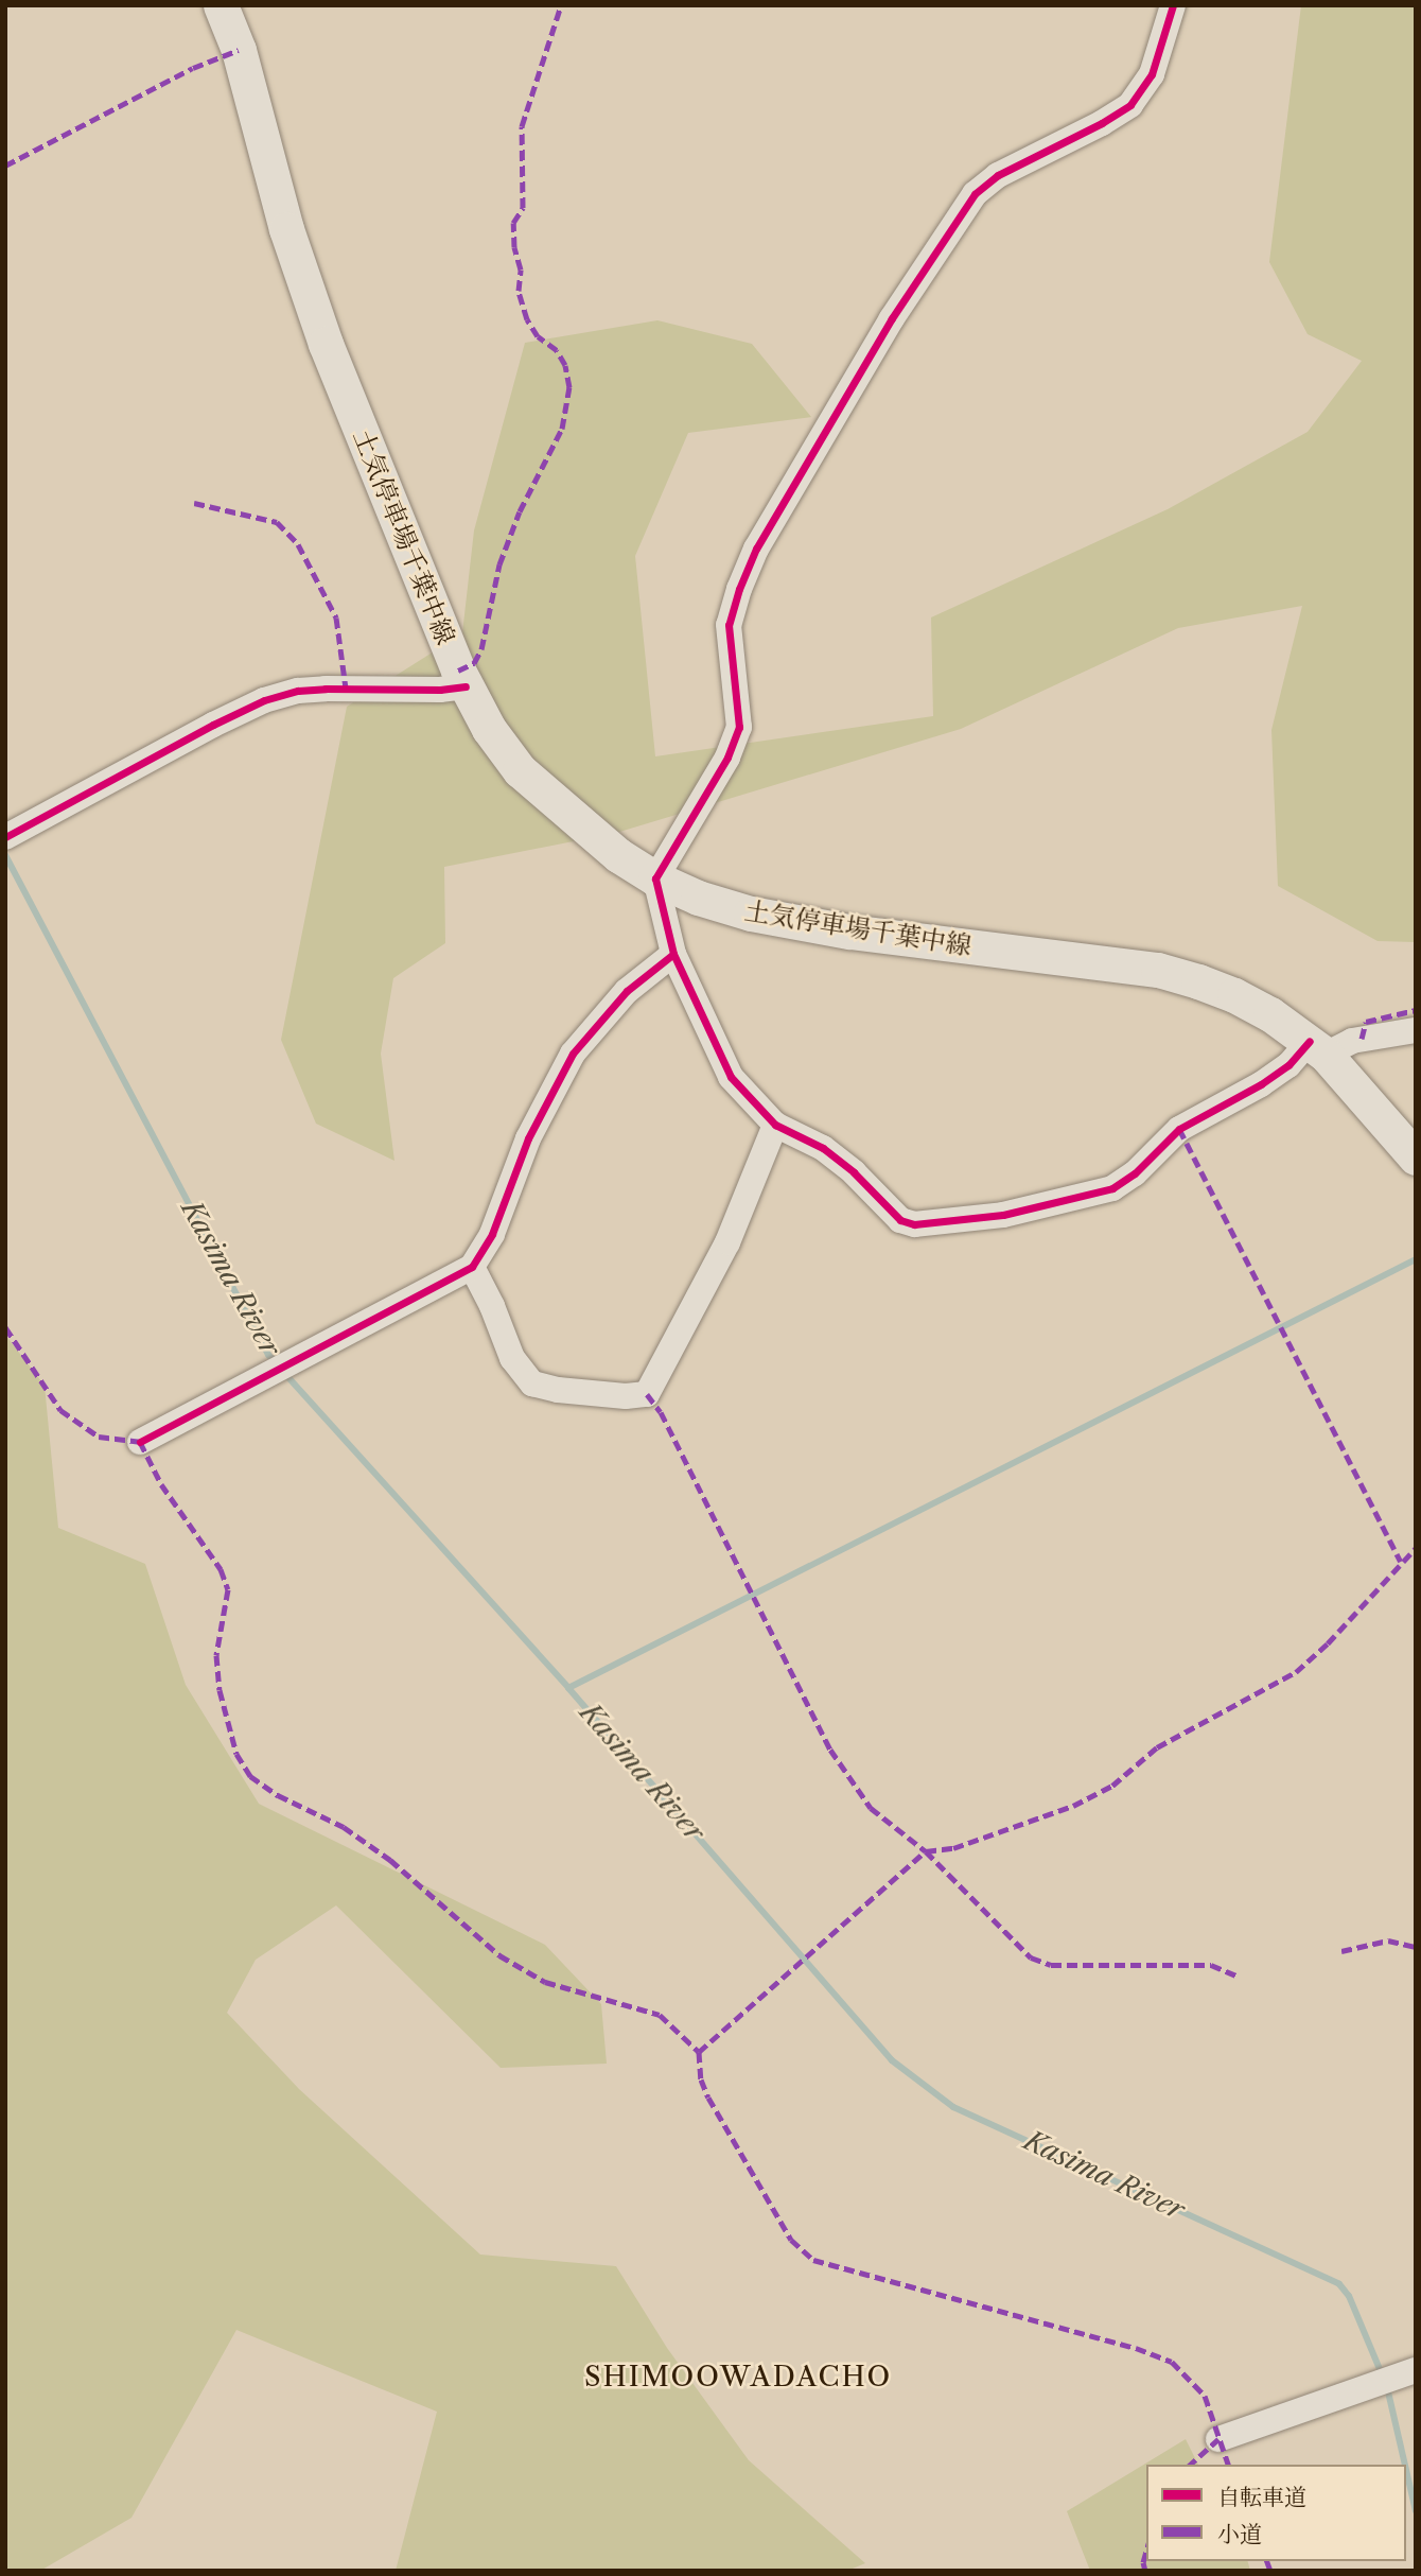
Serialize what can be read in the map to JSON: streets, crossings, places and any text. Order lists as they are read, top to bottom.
{
  "streets": {
    "main road": ["土気停車場千葉中線"]
  },
  "districts": ["SHIMOOWADACHO"],
  "water": ["Kasima River"],
  "legend": ["自転車道", "小道"]
}
